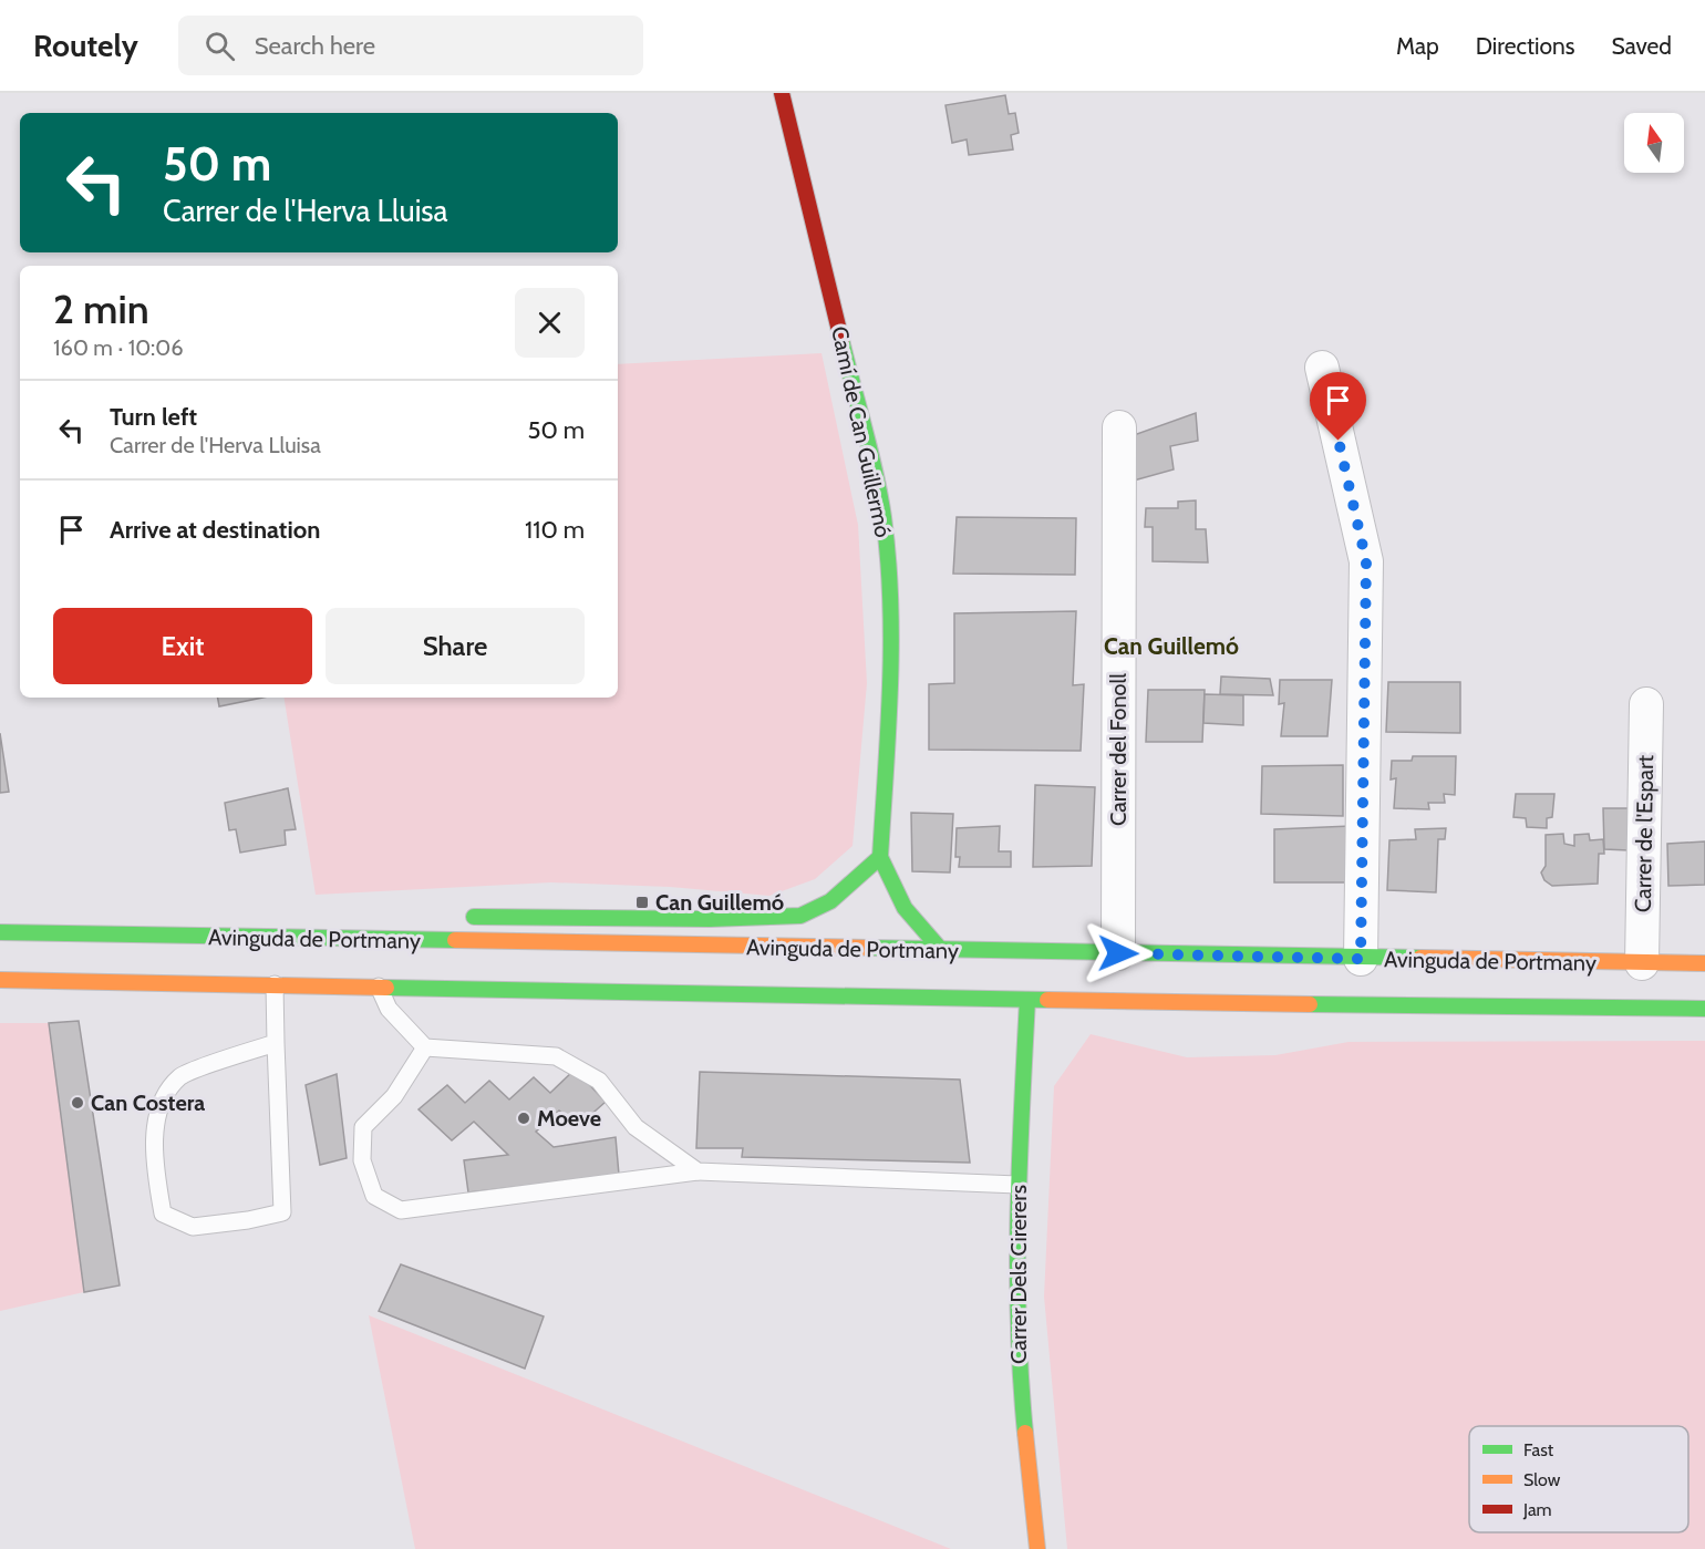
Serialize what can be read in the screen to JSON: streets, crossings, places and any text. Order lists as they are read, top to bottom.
{
  "streets": {
    "main road": ["Camí de Can Guillermó", "Avinguda de Portmany", "Carrer Dels Cirerers"],
    "street": ["Carrer del Fonoll", "Carrer de l'Espart"]
  },
  "crossings": [
    ["Carrer del Fonoll", "Avinguda de Portmany"],
    ["Carrer de l'Espart", "Avinguda de Portmany"]
  ],
  "districts": ["Can Guillemó"],
  "places": {
    "transit": ["Can Guillemó"],
    "other": ["Can Costera", "Moeve"]
  },
  "legend": ["Fast", "Slow", "Jam"],
  "north": "top",
  "page": {
    "header": "Routely",
    "search": "Search here",
    "nav": ["Map", "Directions", "Saved"],
    "turn": ["50 m", "Carrer de l'Herva Lluisa"],
    "heading": ["2 min", "160 m · 10:06"],
    "list": [
      {
        "name": "Turn left",
        "note": "Carrer de l'Herva Lluisa",
        "value": "50 m"
      },
      {
        "name": "Arrive at destination",
        "value": "110 m"
      }
    ],
    "buttons": ["Exit", "Share"]
  }
}
